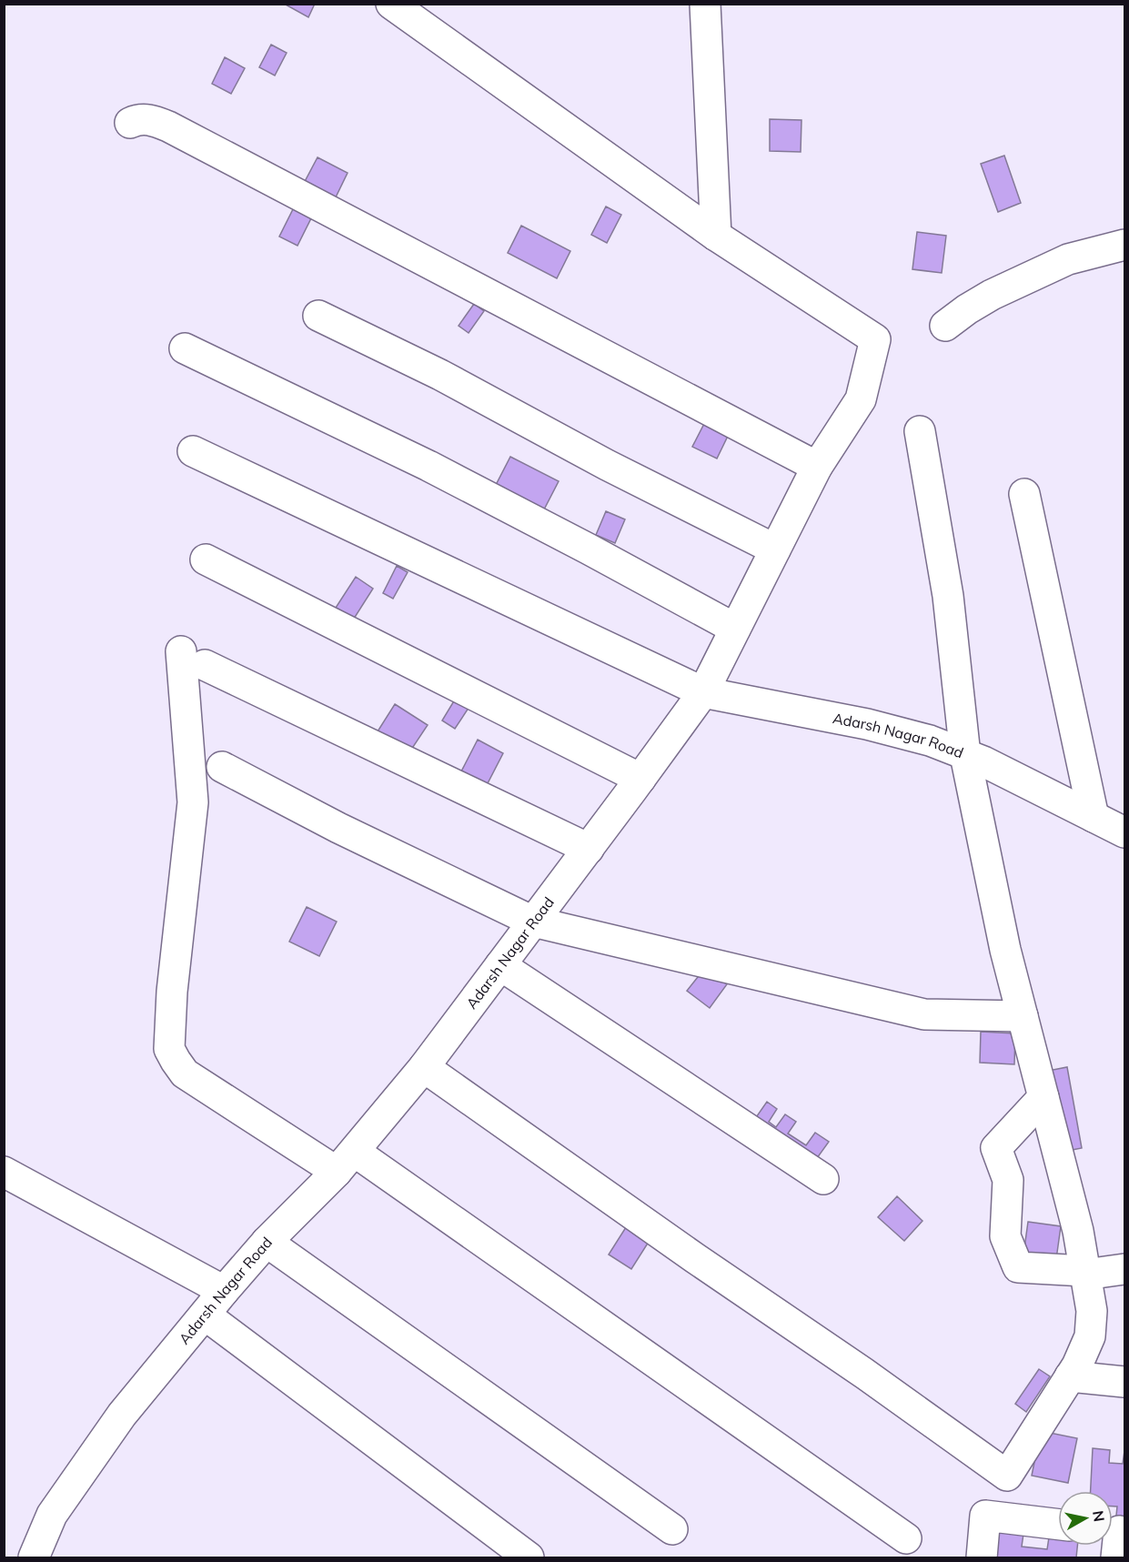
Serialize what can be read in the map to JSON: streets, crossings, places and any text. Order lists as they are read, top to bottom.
{
  "streets": {
    "street": ["Adarsh Nagar Road"]
  },
  "north": "right"
}
